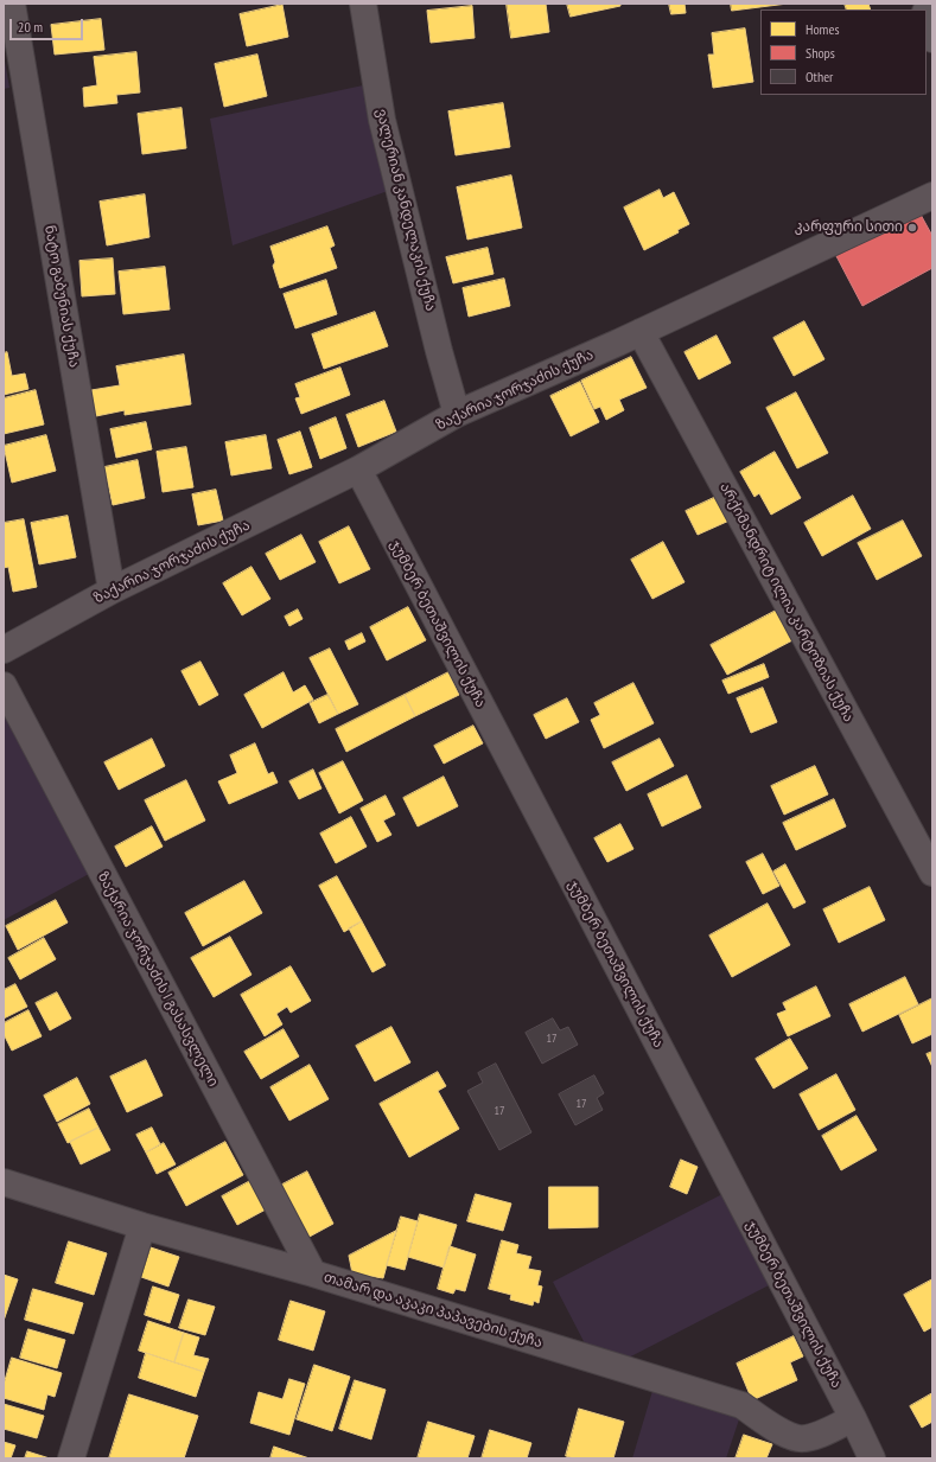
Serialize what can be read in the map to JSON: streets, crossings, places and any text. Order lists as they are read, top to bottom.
{
  "streets": {
    "street": [
      "ვალერიან კანდელაკის ქუჩა",
      "ნატო გაბუნიას ქუჩა",
      "ზაქარია ჯორჯაძის ქუჩა",
      "არქიმანდრიტ ილია კარტოზიას ქუჩა",
      "ჯუმბერ ბეთაშვილის ქუჩა",
      "ზაქარია ჯორჯაძის I გასასვლელი",
      "თამარ და აკაკი პაპავების ქუჩა"
    ]
  },
  "crossings": [
    ["ვალერიან კანდელაკის ქუჩა", "ზაქარია ჯორჯაძის ქუჩა"],
    ["ნატო გაბუნიას ქუჩა", "ზაქარია ჯორჯაძის ქუჩა"],
    ["ზაქარია ჯორჯაძის ქუჩა", "არქიმანდრიტ ილია კარტოზიას ქუჩა"],
    ["ზაქარია ჯორჯაძის ქუჩა", "ჯუმბერ ბეთაშვილის ქუჩა"],
    ["ჯუმბერ ბეთაშვილის ქუჩა", "თამარ და აკაკი პაპავების ქუჩა"],
    ["ზაქარია ჯორჯაძის I გასასვლელი", "თამარ და აკაკი პაპავების ქუჩა"]
  ],
  "places": ["კარფური სითი"],
  "house_numbers": ["17", "17", "17"],
  "legend": ["Homes", "Shops", "Other"],
  "scale_bar": "20 m"
}
